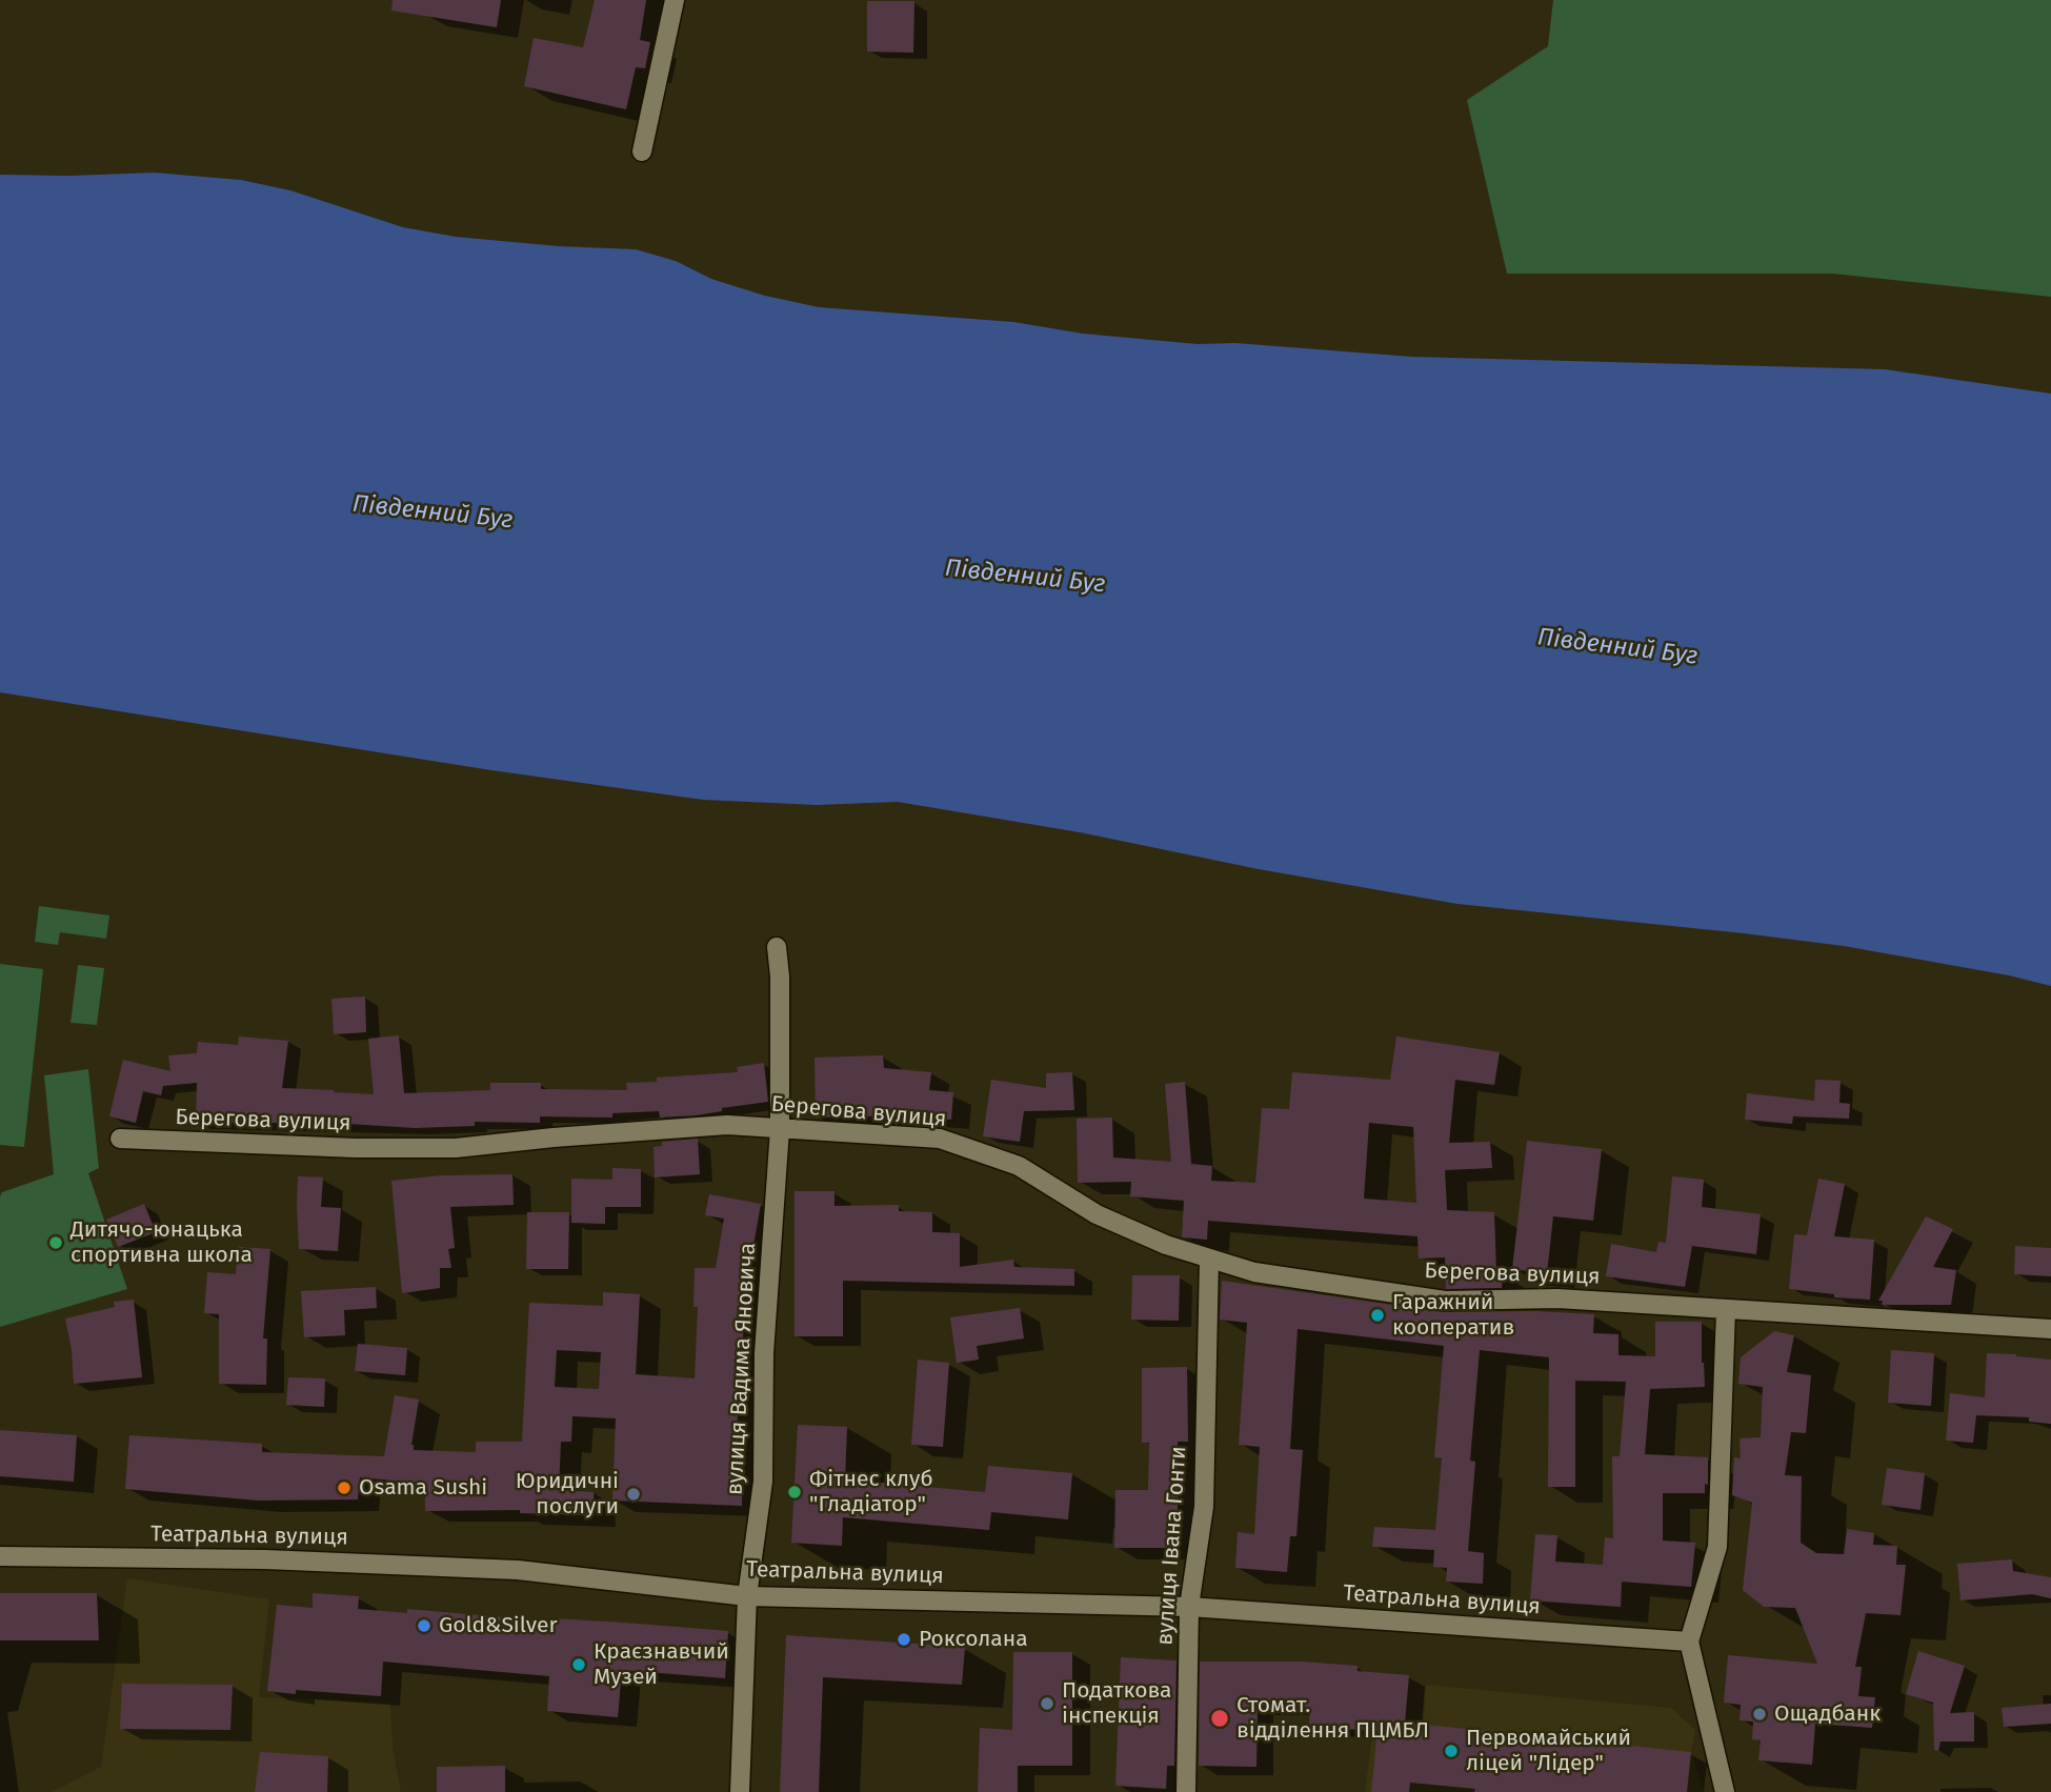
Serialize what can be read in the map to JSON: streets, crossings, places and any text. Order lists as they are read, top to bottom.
{
  "streets": {
    "street": [
      "Берегова вулиця",
      "вулиця Вадима Яновича",
      "Театральна вулиця",
      "вулиця Івана Гонти"
    ]
  },
  "crossings": [
    ["Берегова вулиця", "вулиця Вадима Яновича"],
    ["Берегова вулиця", "вулиця Івана Гонти"],
    ["вулиця Вадима Яновича", "Театральна вулиця"],
    ["Театральна вулиця", "вулиця Івана Гонти"]
  ],
  "water": ["Південний Буг"],
  "places": [
    "Дитячо-юнацька спортивна школа",
    "Гаражний кооператив",
    "Osama Sushi",
    "Фітнес клуб \"Гладіатор\"",
    "Юридичні послуги",
    "Gold&Silver",
    "Роксолана",
    "Краєзнавчий Музей",
    "Податкова інспекція",
    "Ощадбанк",
    "Стомат. відділення ПЦМБЛ",
    "Первомайський ліцей \"Лідер\""
  ]
}
